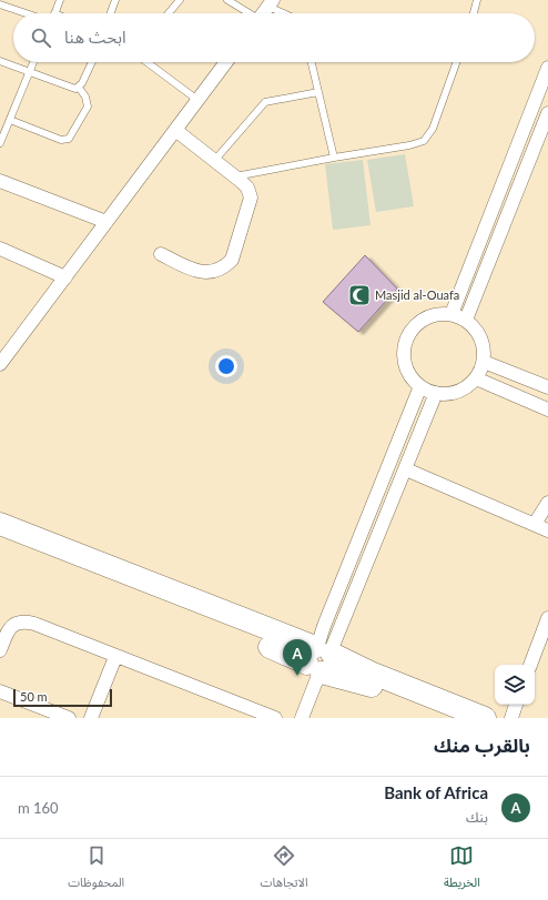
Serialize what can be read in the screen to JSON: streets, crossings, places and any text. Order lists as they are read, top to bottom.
{
  "places": {
    "mosque": ["Masjid al-Ouafa"]
  },
  "scale_bar": "50 m",
  "page": {
    "search": "ابحث هنا",
    "pins": "A",
    "scale": "50 m",
    "heading": "بالقرب منك",
    "list": [
      {
        "mark": "A",
        "name": "Bank of Africa",
        "note": "بنك",
        "value": "160 m"
      }
    ],
    "nav": ["الخريطة", "الاتجاهات", "المحفوظات"]
  }
}
